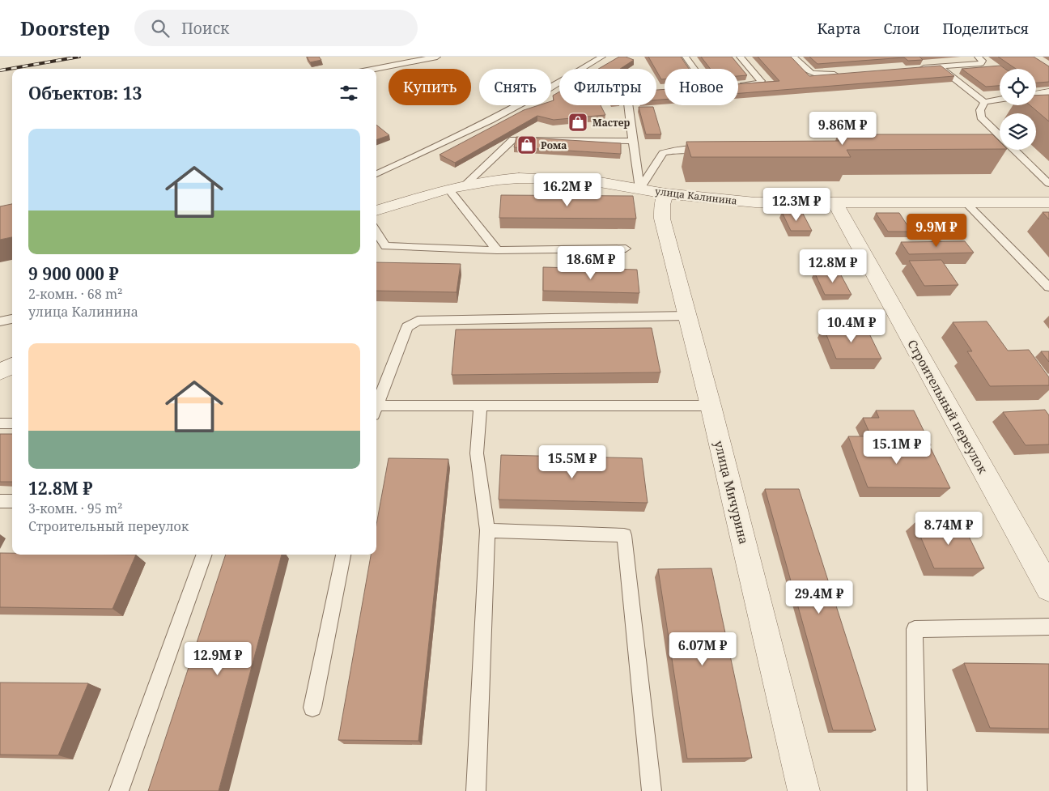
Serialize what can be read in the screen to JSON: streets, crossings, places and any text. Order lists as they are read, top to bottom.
{
  "streets": {
    "street": ["улица Калинина", "Строительный переулок", "улица Мичурина"]
  },
  "crossings": [
    ["улица Калинина", "Строительный переулок"],
    ["улица Калинина", "улица Мичурина"]
  ],
  "places": {
    "shop": ["Мастер", "Рома"]
  },
  "page": {
    "header": "Doorstep",
    "search": "Поиск",
    "nav": ["Карта", "Слои", "Поделиться"],
    "chip": [
      "Купить",
      "Снять",
      "Фильтры",
      "Новое"
    ],
    "heading": "Объектов: 13",
    "price": [
      "9.86M ₽",
      "16.2M ₽",
      "12.3M ₽",
      "9.9M ₽",
      "18.6M ₽",
      "12.8M ₽",
      "10.4M ₽",
      "15.1M ₽",
      "15.5M ₽",
      "8.74M ₽",
      "29.4M ₽",
      "6.07M ₽",
      "12.9M ₽"
    ],
    "list": [
      {
        "name": "9 900 000 ₽",
        "note": "2-комн. · 68 m² · улица Калинина"
      },
      {
        "name": "12.8M ₽",
        "note": "3-комн. · 95 m² · Строительный переулок"
      }
    ]
  }
}
